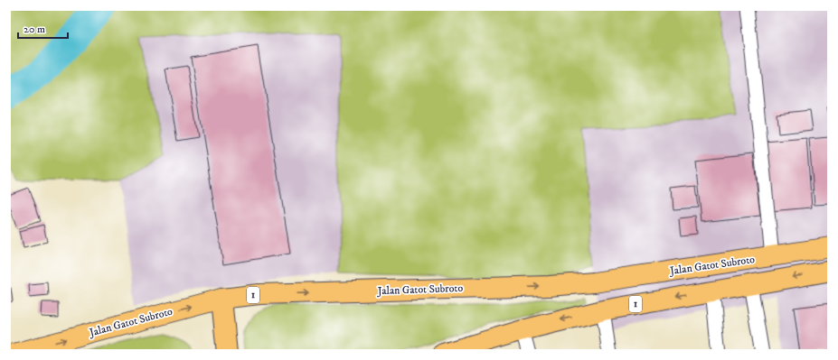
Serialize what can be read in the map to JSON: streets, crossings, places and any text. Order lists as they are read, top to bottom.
{
  "streets": {
    "highway": ["Jalan Gatot Subroto", "1"]
  },
  "scale_bar": "20 m"
}
